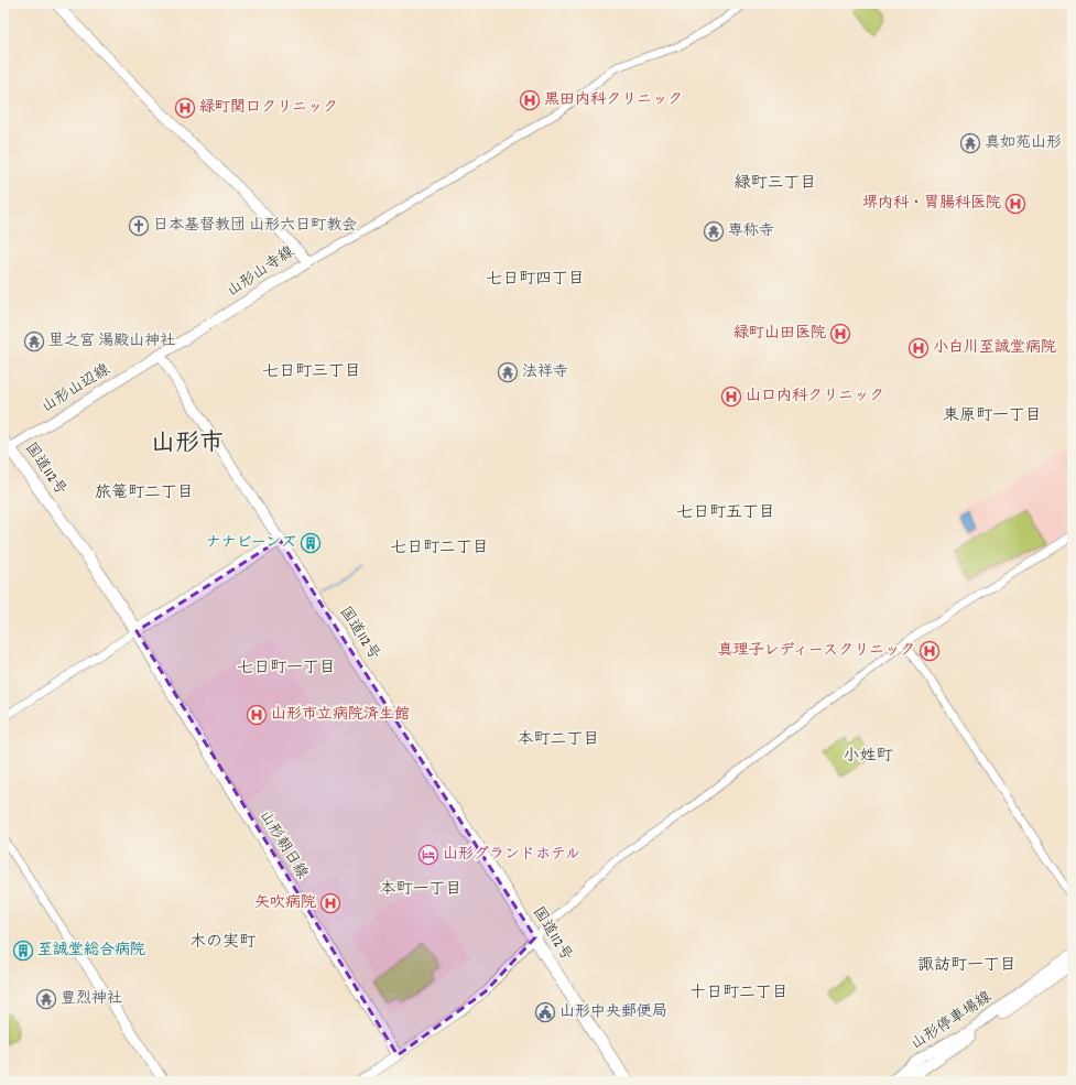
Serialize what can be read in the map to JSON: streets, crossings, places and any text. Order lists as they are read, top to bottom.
{
  "streets": {
    "highway": ["国道112号"],
    "main road": [
      "山形山寺線",
      "山形山辺線",
      "山形朝日線",
      "山形停車場線"
    ]
  },
  "crossings": [
    ["山形山寺線", "山形山辺線"],
    ["山形山辺線", "国道112号"],
    ["国道112号", "山形朝日線"]
  ],
  "districts": [
    "緑町三丁目",
    "七日町四丁目",
    "七日町三丁目",
    "東原町一丁目",
    "山形市",
    "旅篭町二丁目",
    "七日町五丁目",
    "七日町二丁目",
    "七日町一丁目",
    "本町二丁目",
    "小姓町",
    "本町一丁目",
    "木の実町",
    "諏訪町一丁目",
    "十日町二丁目"
  ],
  "places": {
    "hospital": [
      "黒田内科クリニック",
      "緑町関口クリニック",
      "堺内科・胃腸科医院",
      "緑町山田医院",
      "小白川至誠堂病院",
      "山口内科クリニック",
      "真理子レディースクリニック",
      "山形市立病院済生館",
      "矢吹病院"
    ],
    "temple": [
      "真如苑山形",
      "専称寺",
      "里之宮 湯殿山神社",
      "法祥寺",
      "豊烈神社"
    ],
    "church": ["日本基督教団 山形六日町教会"],
    "building": ["ナナビーンズ", "至誠堂総合病院"],
    "hotel": ["山形グランドホテル"],
    "public building": ["山形中央郵便局"]
  }
}
